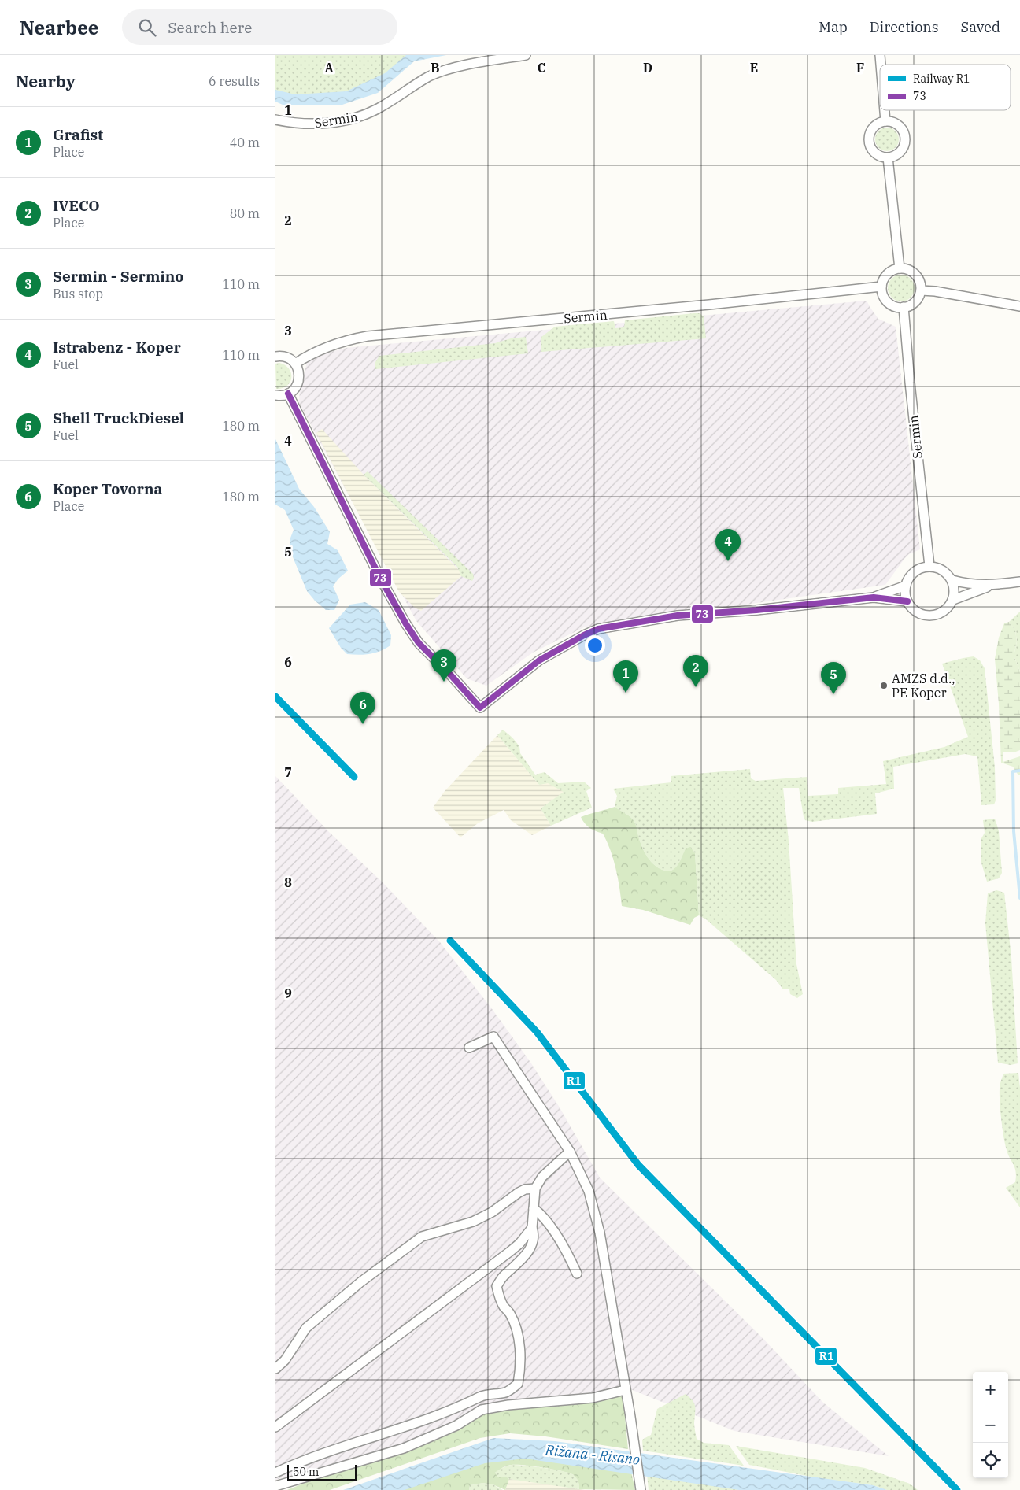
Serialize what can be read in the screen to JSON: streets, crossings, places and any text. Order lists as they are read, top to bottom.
{
  "streets": {
    "street": ["Sermin"]
  },
  "water": ["Rižana - Risano"],
  "places": ["AMZS d.d., PE Koper"],
  "lines": ["transit line 73", "rail line R1"],
  "legend": ["Railway R1", "73"],
  "scale_bar": "50 m",
  "page": {
    "header": "Nearbee",
    "search": "Search here",
    "nav": ["Map", "Directions", "Saved"],
    "heading": ["Nearby", "6 results"],
    "list": [
      {
        "mark": "1",
        "name": "Grafist",
        "note": "Place",
        "value": "40 m"
      },
      {
        "mark": "2",
        "name": "IVECO",
        "note": "Place",
        "value": "80 m"
      },
      {
        "mark": "3",
        "name": "Sermin - Sermino",
        "note": "Bus stop",
        "value": "110 m"
      },
      {
        "mark": "4",
        "name": "Istrabenz - Koper",
        "note": "Fuel",
        "value": "110 m"
      },
      {
        "mark": "5",
        "name": "Shell TruckDiesel",
        "note": "Fuel",
        "value": "180 m"
      },
      {
        "mark": "6",
        "name": "Koper Tovorna",
        "note": "Place",
        "value": "180 m"
      }
    ],
    "pins": [
      "4",
      "3",
      "2",
      "1",
      "5",
      "6"
    ],
    "map_buttons": ["+", "−"],
    "scale": "50 m"
  },
  "grid": {
    "columns": [
      "A",
      "B",
      "C",
      "D",
      "E",
      "F"
    ],
    "rows": [
      "1",
      "2",
      "3",
      "4",
      "5",
      "6",
      "7",
      "8",
      "9"
    ]
  }
}
